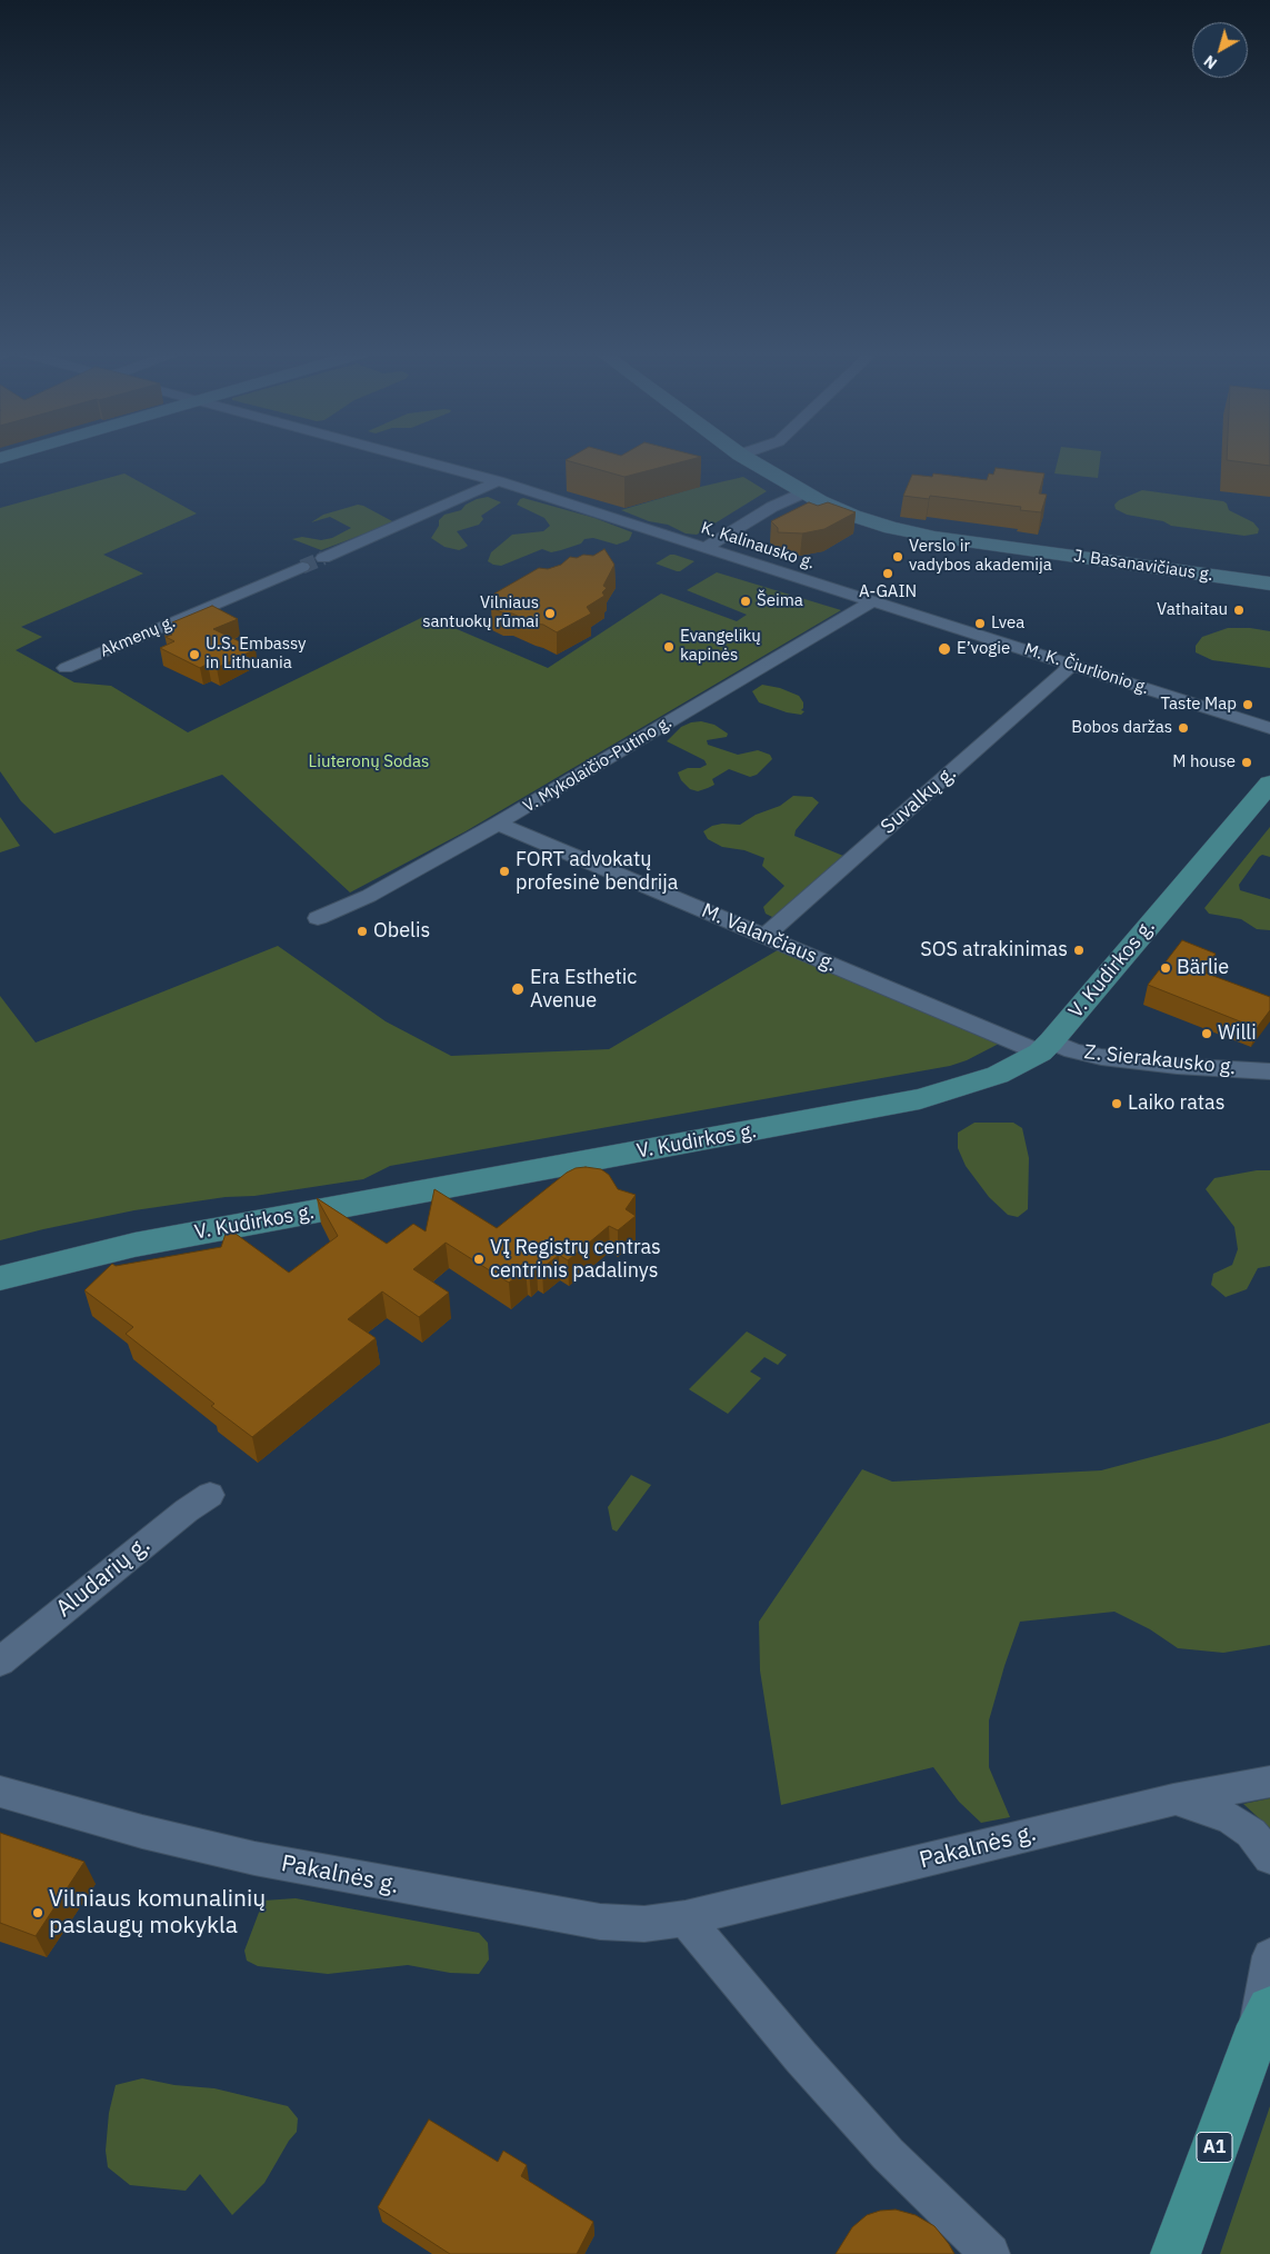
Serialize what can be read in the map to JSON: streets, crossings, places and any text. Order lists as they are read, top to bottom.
{
  "streets": {
    "highway": ["A1"],
    "main road": ["J. Basanavičiaus g.", "V. Kudirkos g."],
    "street": [
      "K. Kalinausko g.",
      "Akmenų g.",
      "M. K. Čiurlionio g.",
      "V. Mykolaičio-Putino g.",
      "Suvalkų g.",
      "M. Valančiaus g.",
      "Z. Sierakausko g.",
      "Aludarių g.",
      "Pakalnės g."
    ]
  },
  "crossings": [
    ["K. Kalinausko g.", "M. K. Čiurlionio g."],
    ["K. Kalinausko g.", "V. Mykolaičio-Putino g."],
    ["M. K. Čiurlionio g.", "V. Mykolaičio-Putino g."],
    ["M. K. Čiurlionio g.", "Suvalkų g."],
    ["V. Mykolaičio-Putino g.", "M. Valančiaus g."],
    ["Suvalkų g.", "M. Valančiaus g."],
    ["M. Valančiaus g.", "V. Kudirkos g."],
    ["M. Valančiaus g.", "Z. Sierakausko g."],
    ["V. Kudirkos g.", "Z. Sierakausko g."]
  ],
  "parks": ["Liuteronų Sodas"],
  "places": [
    "Verslo ir vadybos akademija",
    "A-GAIN",
    "Šeima",
    "Vathaitau",
    "Vilniaus santuokų rūmai",
    "Lvea",
    "Evangelikų kapinės",
    "E’vogie",
    "U.S. Embassy in Lithuania",
    "Taste Map",
    "Bobos daržas",
    "M house",
    "FORT advokatų profesinė bendrija",
    "Obelis",
    "SOS atrakinimas",
    "Bӓrlie",
    "Era Esthetic Avenue",
    "Willi",
    "Laiko ratas",
    "VĮ Registrų centras centrinis padalinys",
    "Vilniaus komunalinių paslaugų mokykla"
  ],
  "north": "bottom left"
}
